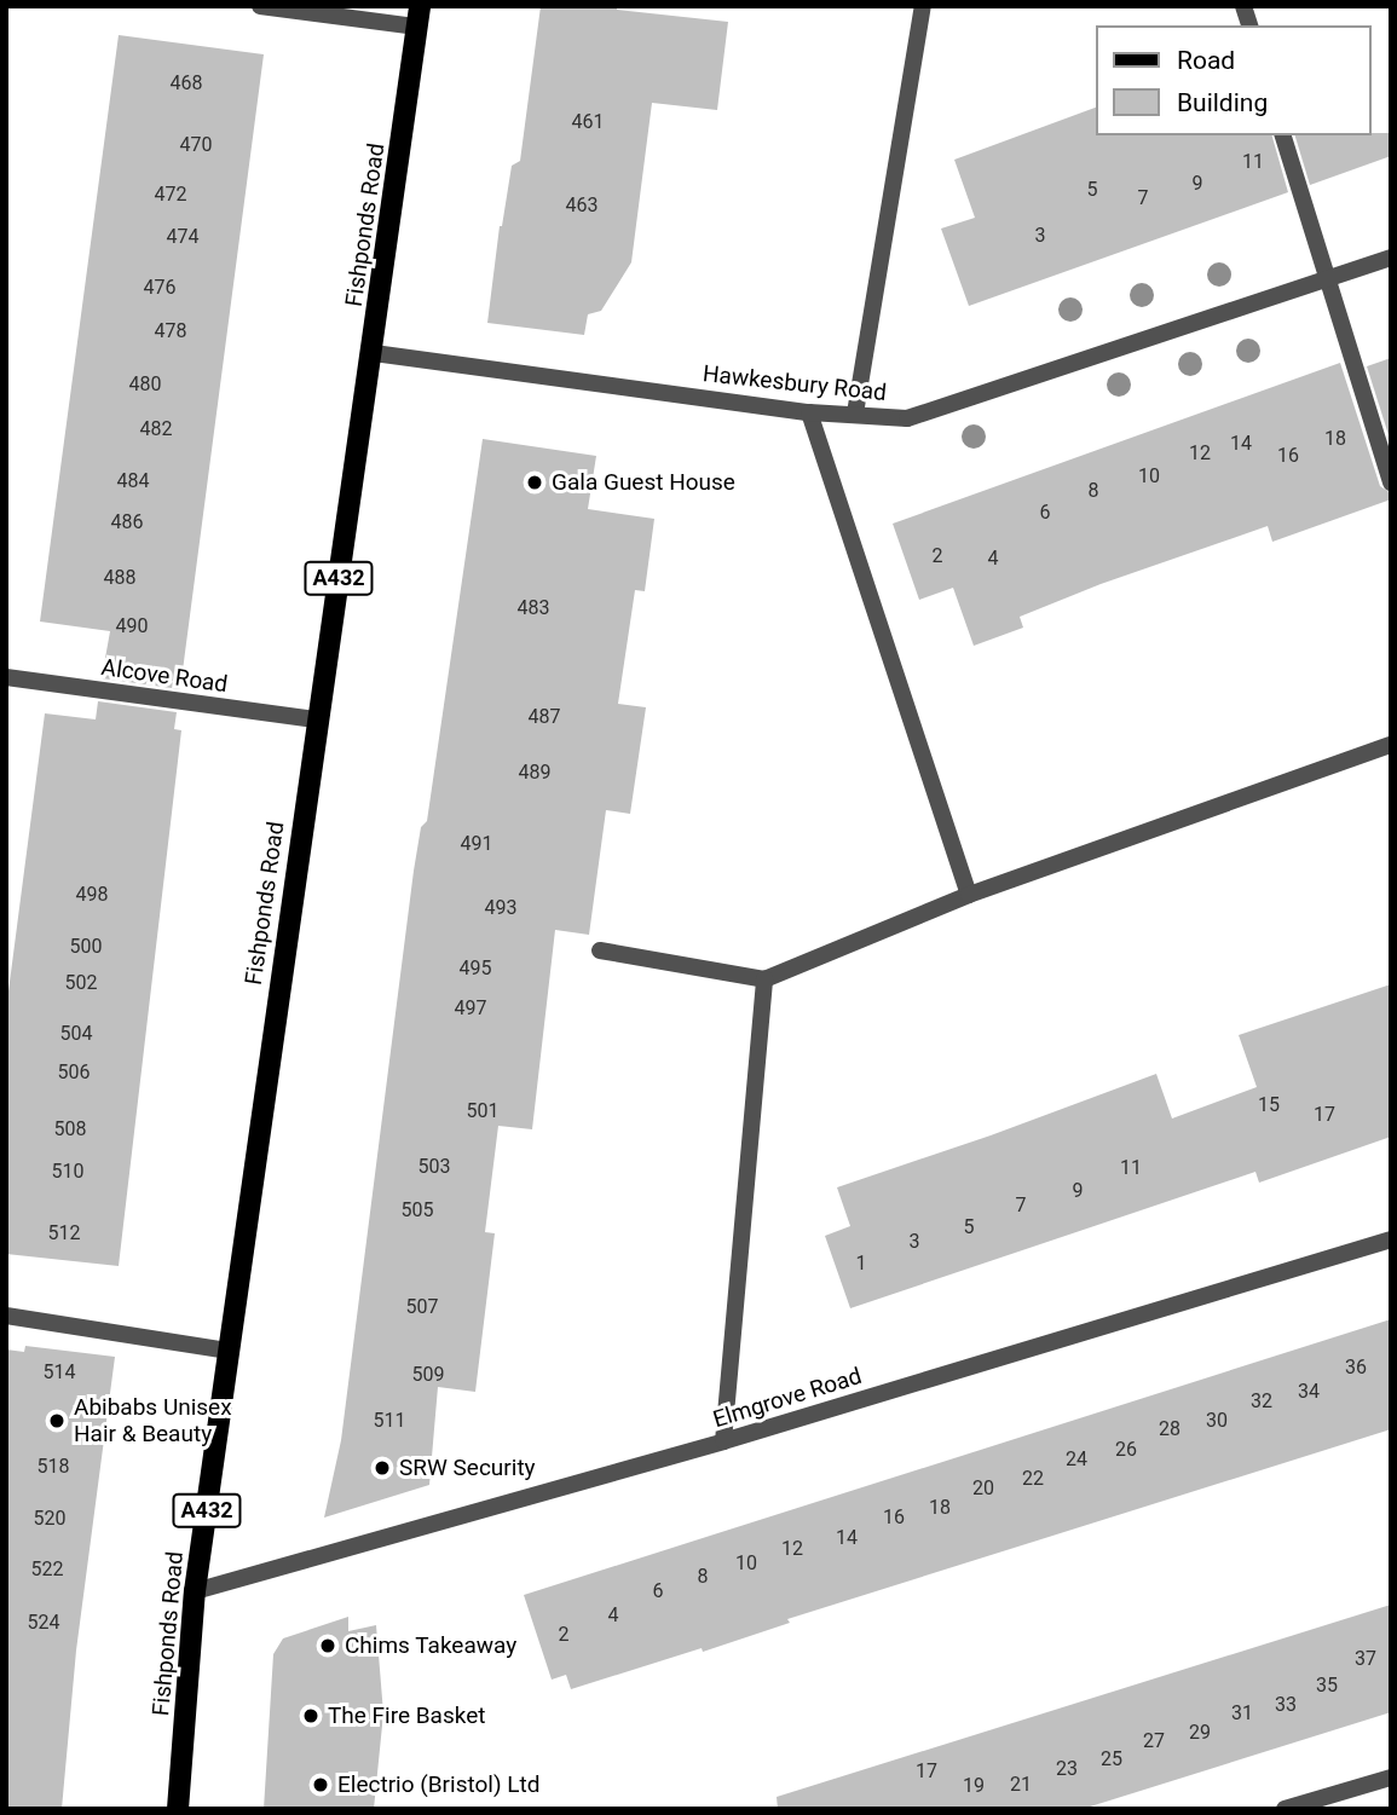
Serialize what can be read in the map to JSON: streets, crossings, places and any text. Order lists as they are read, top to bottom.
{
  "streets": {
    "main road": ["Fishponds Road", "A432"],
    "street": ["Hawkesbury Road", "Alcove Road", "Elmgrove Road"]
  },
  "crossings": [
    ["Fishponds Road", "Hawkesbury Road"],
    ["Fishponds Road", "Alcove Road"],
    ["Fishponds Road", "Elmgrove Road"]
  ],
  "places": [
    "Gala Guest House",
    "Abibabs Unisex Hair & Beauty",
    "SRW Security",
    "Chims Takeaway",
    "The Fire Basket",
    "Electrio (Bristol) Ltd"
  ],
  "house_numbers": [
    "468",
    "461",
    "470",
    "11",
    "9",
    "5",
    "472",
    "7",
    "463",
    "3",
    "474",
    "476",
    "478",
    "480",
    "482",
    "18",
    "14",
    "12",
    "16",
    "10",
    "484",
    "8",
    "6",
    "486",
    "2",
    "4",
    "488",
    "483",
    "490",
    "487",
    "489",
    "491",
    "498",
    "493",
    "500",
    "495",
    "502",
    "497",
    "504",
    "506",
    "15",
    "501",
    "17",
    "508",
    "503",
    "11",
    "510",
    "9",
    "7",
    "505",
    "5",
    "512",
    "3",
    "1",
    "507",
    "36",
    "514",
    "509",
    "34",
    "32",
    "511",
    "30",
    "28",
    "26",
    "24",
    "518",
    "22",
    "20",
    "18",
    "16",
    "520",
    "14",
    "12",
    "10",
    "522",
    "8",
    "6",
    "4",
    "524",
    "2",
    "37",
    "35",
    "33",
    "31",
    "29",
    "27",
    "25",
    "23",
    "17",
    "21",
    "19"
  ],
  "legend": ["Road", "Building"]
}
